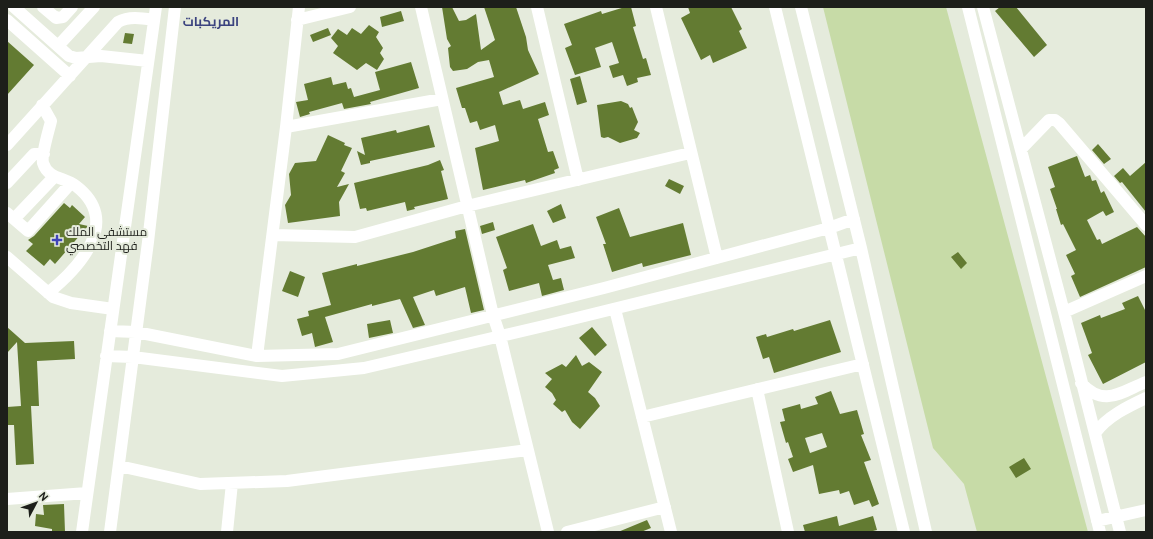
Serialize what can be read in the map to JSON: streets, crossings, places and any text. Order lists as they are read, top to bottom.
{
  "districts": ["المريكبات"],
  "places": {
    "health": ["مستشفى الملك فهد التخصصي"]
  },
  "north": "top right"
}
